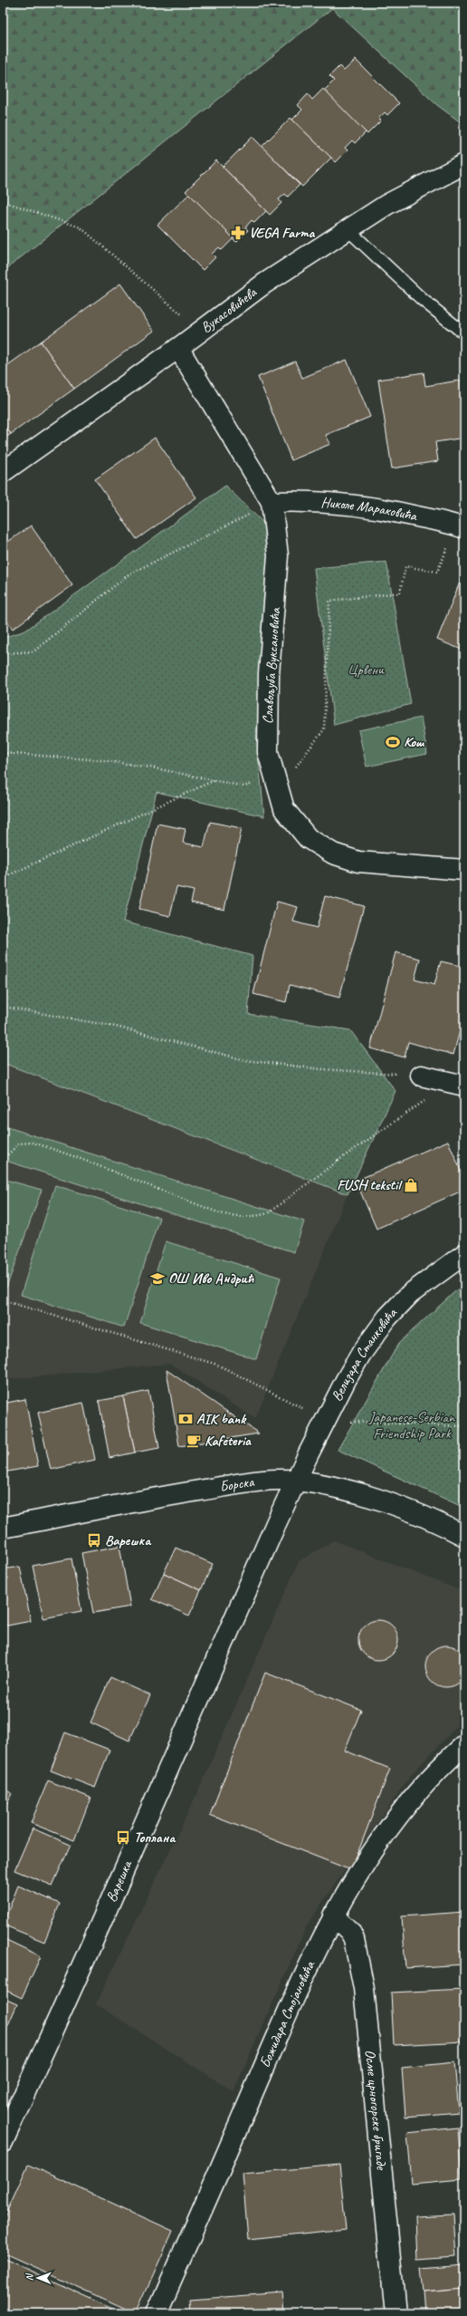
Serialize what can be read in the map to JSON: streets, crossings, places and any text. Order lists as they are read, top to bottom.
{
  "streets": {
    "street": [
      "Вукасовићева",
      "Николе Мараковића",
      "Славољуба Вуксановића",
      "Велизара Станковића",
      "Борска",
      "Варешка",
      "Божидара Стојановића",
      "Осме црногорске бригаде"
    ]
  },
  "crossings": [
    ["Вукасовићева", "Славољуба Вуксановића"],
    ["Николе Мараковића", "Славољуба Вуксановића"],
    ["Велизара Станковића", "Борска"],
    ["Велизара Станковића", "Варешка"],
    ["Борска", "Варешка"],
    ["Божидара Стојановића", "Осме црногорске бригаде"]
  ],
  "parks": ["Црвени", "Japanese-Serbian Friendship Park"],
  "places": {
    "pharmacy": ["VEGA Farma"],
    "sports": ["Кош"],
    "shop": ["FUSH tekstil"],
    "school or university": ["ОШ Иво Андрић"],
    "bank": ["AIK bank"],
    "cafe": ["Kafeteria"],
    "bus stop": ["Варешка", "Топлана"]
  },
  "north": "left"
}
